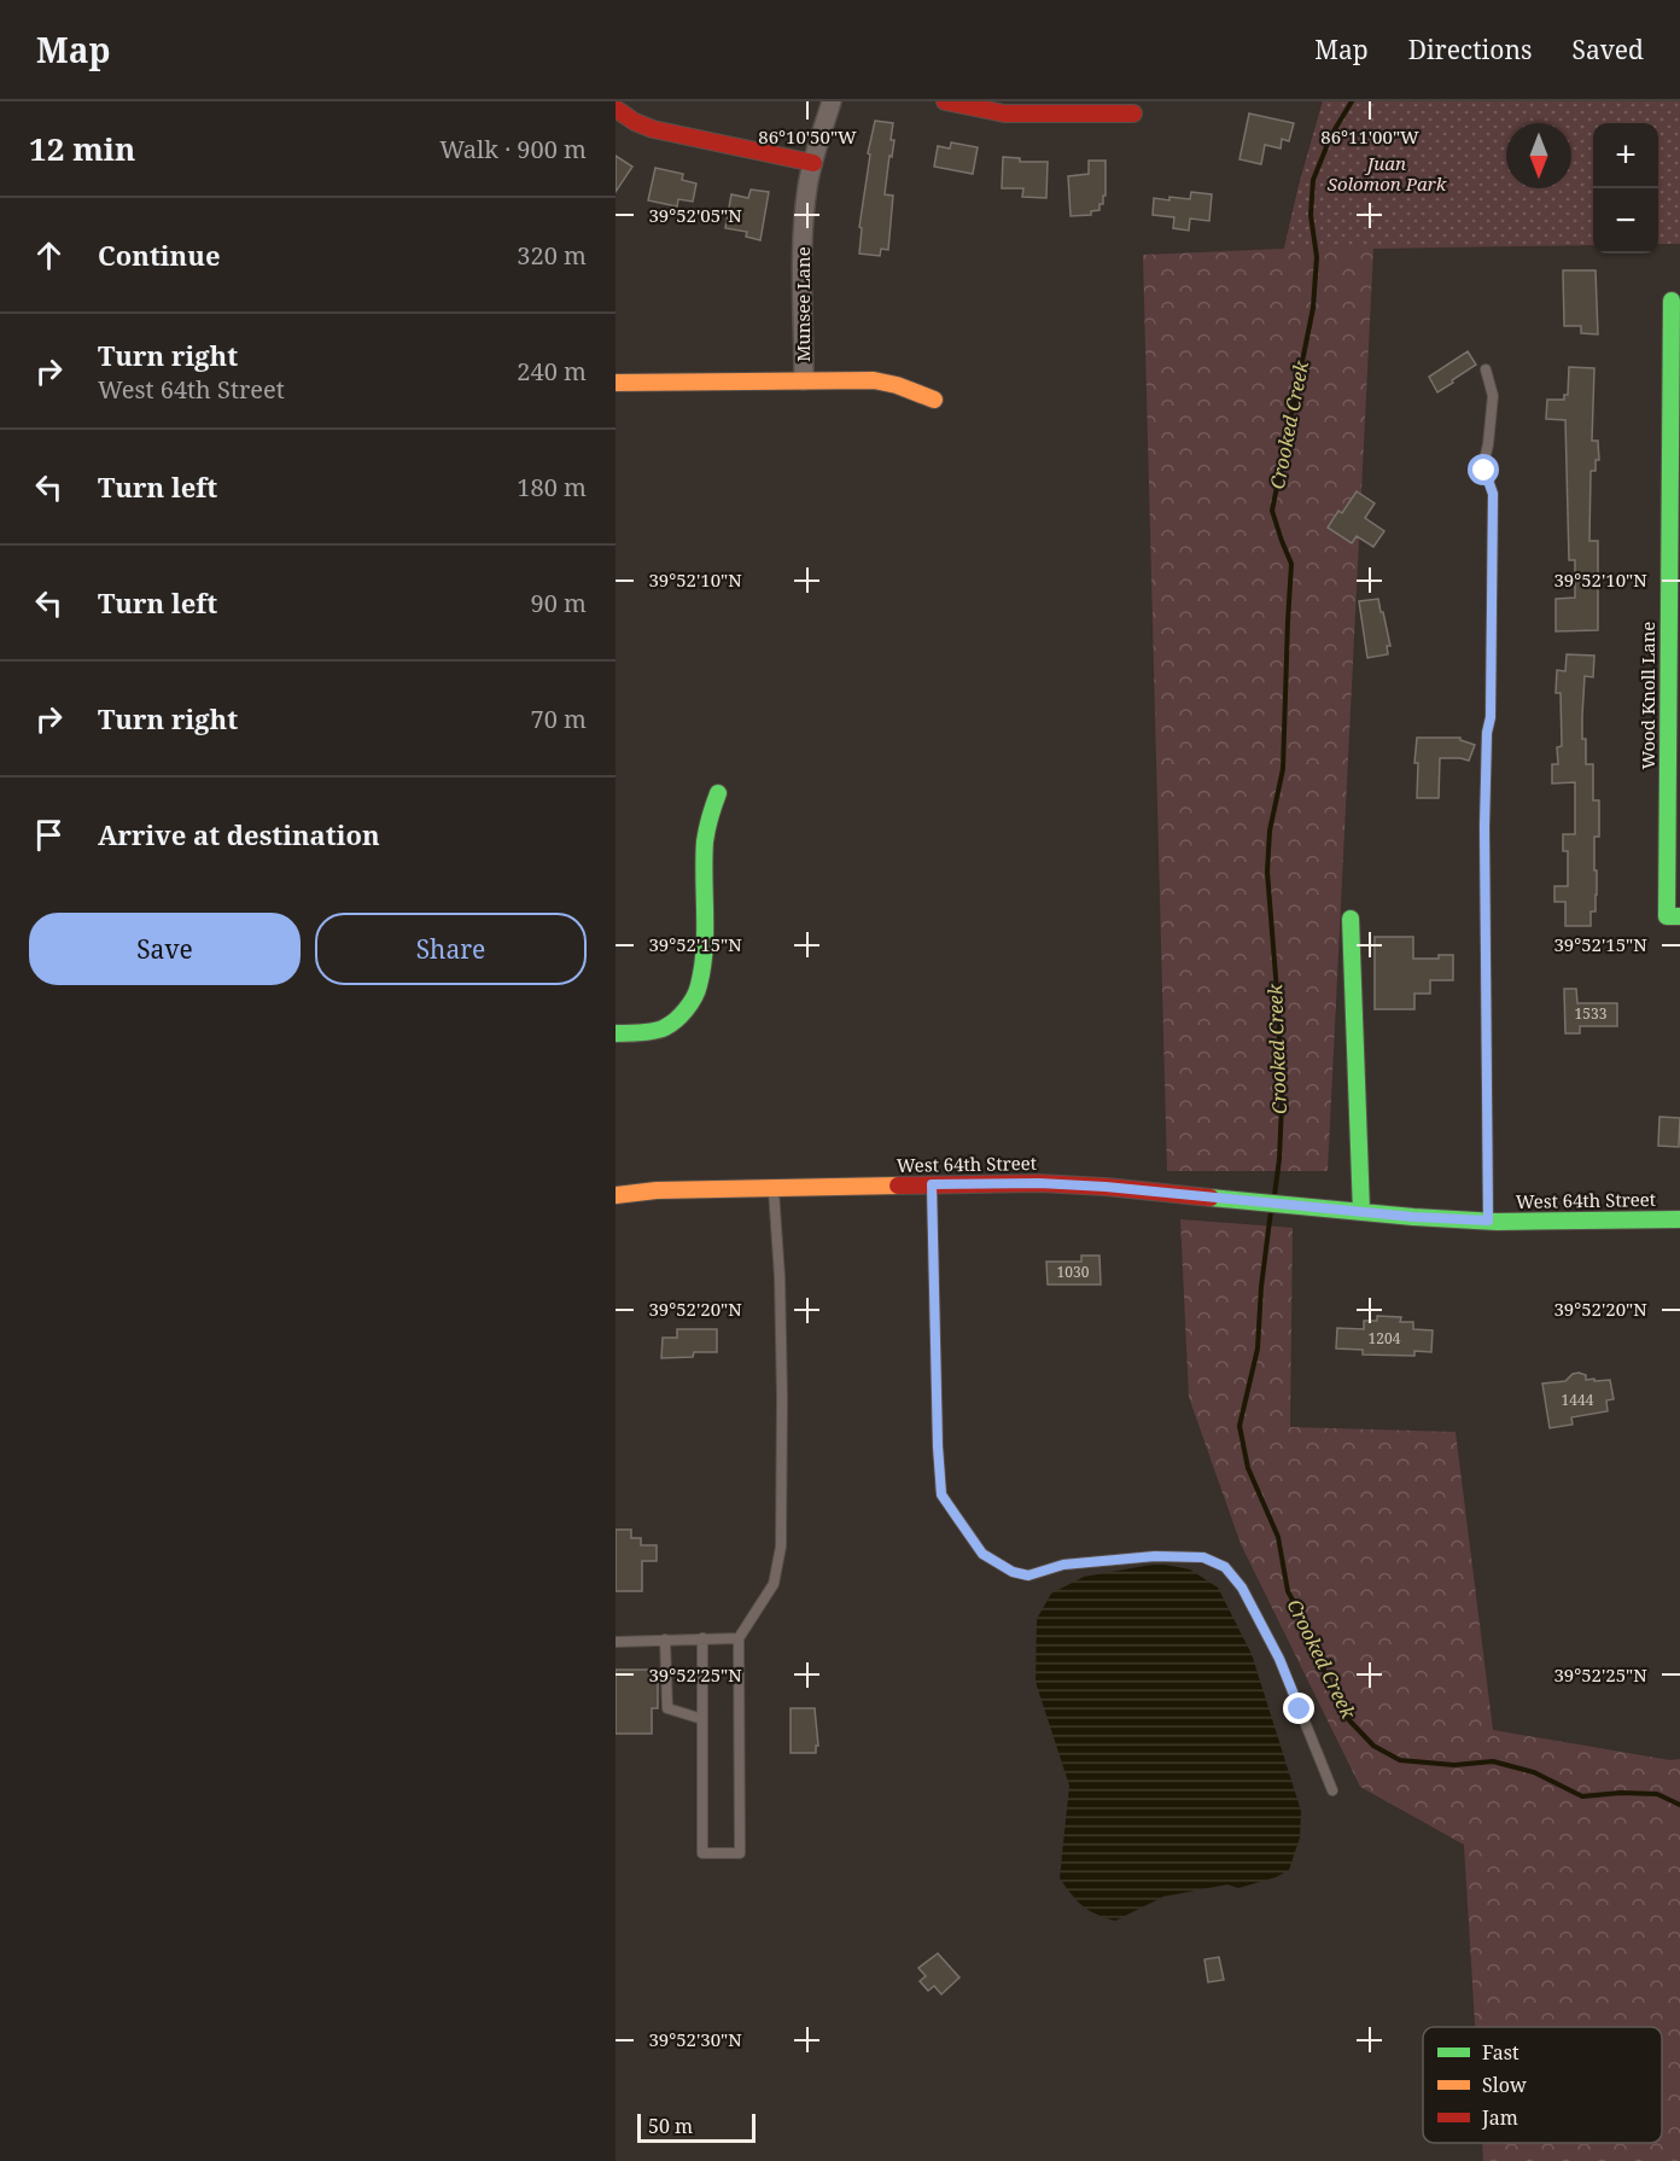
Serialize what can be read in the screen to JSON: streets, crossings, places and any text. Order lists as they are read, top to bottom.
{
  "streets": {
    "street": ["Munsee Lane", "Wood Knoll Lane", "West 64th Street"]
  },
  "water": ["Crooked Creek"],
  "parks": ["Juan Solomon Park"],
  "house_numbers": [
    "1533",
    "1030",
    "1204",
    "1444"
  ],
  "legend": ["Fast", "Slow", "Jam"],
  "scale_bar": "50 m",
  "north": "bottom",
  "page": {
    "header": "Map",
    "nav": ["Map", "Directions", "Saved"],
    "heading": ["12 min", "Walk · 900 m"],
    "map_buttons": ["+", "−"],
    "list": [
      ["Continue", "320 m"],
      ["Turn right", "West 64th Street", "240 m"],
      ["Turn left", "180 m"],
      ["Turn left", "90 m"],
      ["Turn right", "70 m"],
      "Arrive at destination"
    ],
    "buttons": ["Save", "Share"],
    "scale": "50 m"
  },
  "coordinates": [
    "86°10'50\"W",
    "86°11'00\"W",
    "39°52'05\"N",
    "39°52'10\"N",
    "39°52'15\"N",
    "39°52'20\"N",
    "39°52'25\"N",
    "39°52'30\"N"
  ]
}
